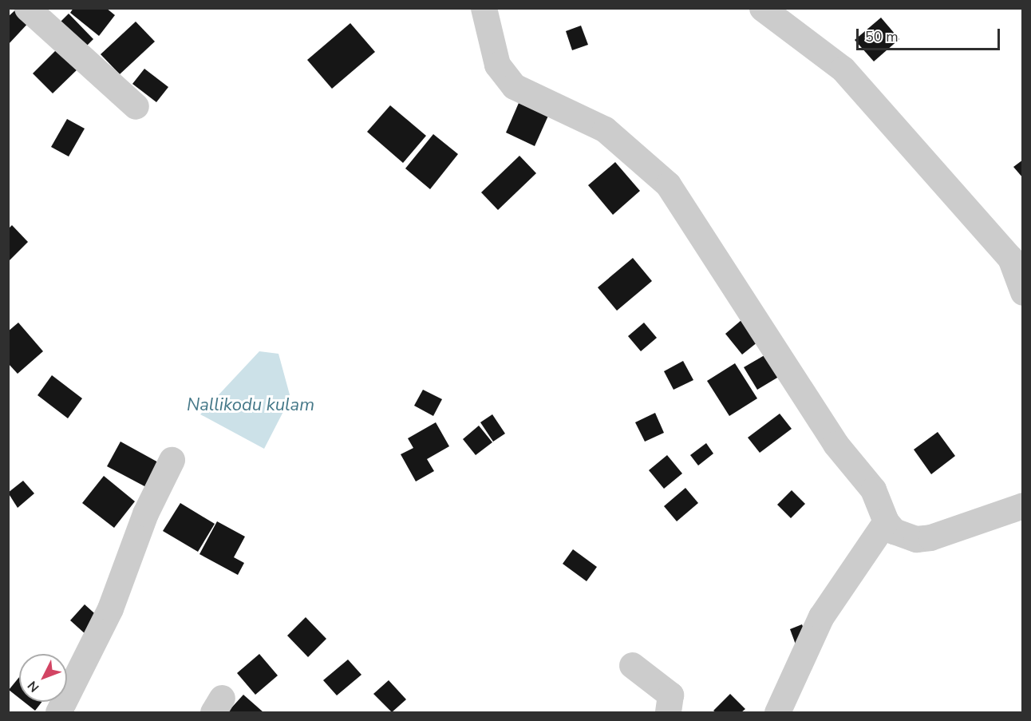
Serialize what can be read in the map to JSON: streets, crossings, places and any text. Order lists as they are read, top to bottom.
{
  "water": ["Nallikodu kulam"],
  "scale_bar": "50 m",
  "north": "bottom left"
}
